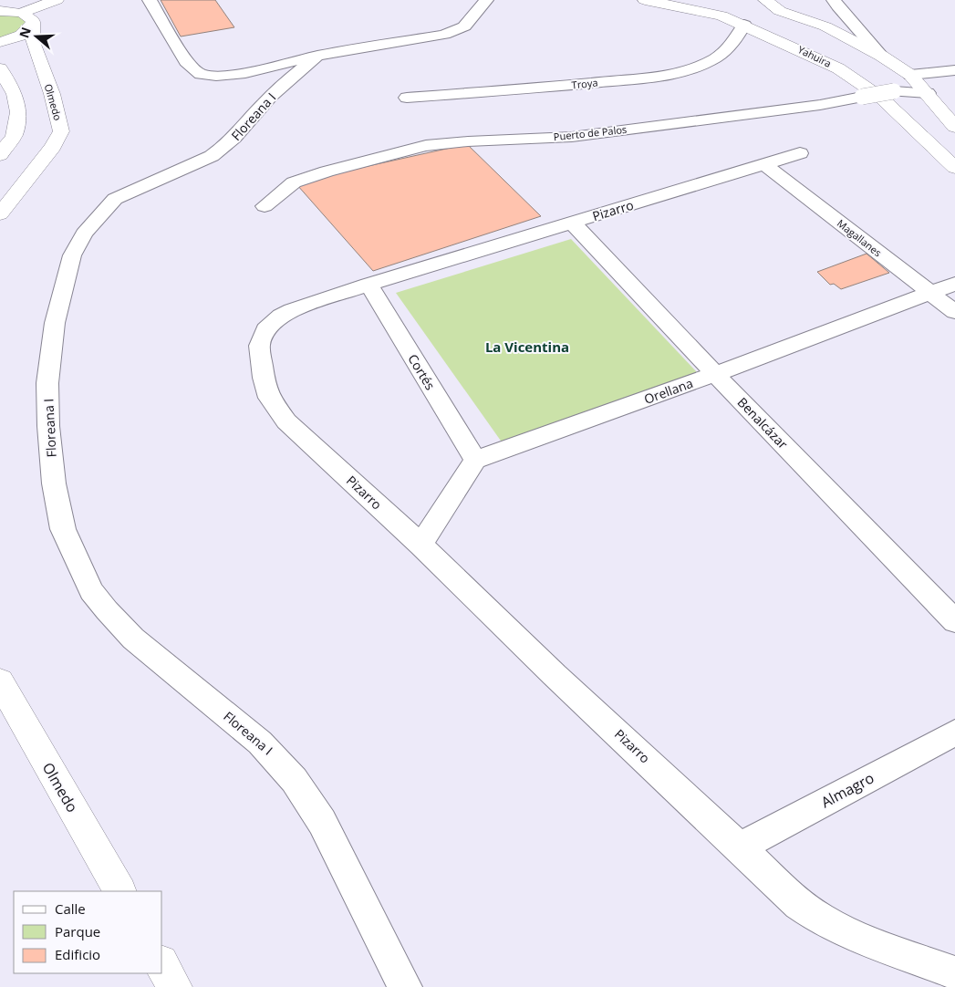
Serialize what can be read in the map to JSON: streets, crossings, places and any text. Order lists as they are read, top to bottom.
{
  "streets": {
    "main road": ["Yahuira", "Olmedo"],
    "street": [
      "Troya",
      "Floreana I",
      "Puerto de Palos",
      "Pizarro",
      "Magallanes",
      "Cortés",
      "Orellana",
      "Benalcázar",
      "Almagro"
    ]
  },
  "crossings": [
    ["Yahuira", "Troya"],
    ["Pizarro", "Magallanes"],
    ["Pizarro", "Cortés"],
    ["Pizarro", "Benalcázar"],
    ["Pizarro", "Almagro"],
    ["Magallanes", "Orellana"],
    ["Cortés", "Orellana"],
    ["Orellana", "Benalcázar"]
  ],
  "districts": ["La Vicentina"],
  "legend": ["Calle", "Parque", "Edificio"],
  "north": "left"
}
